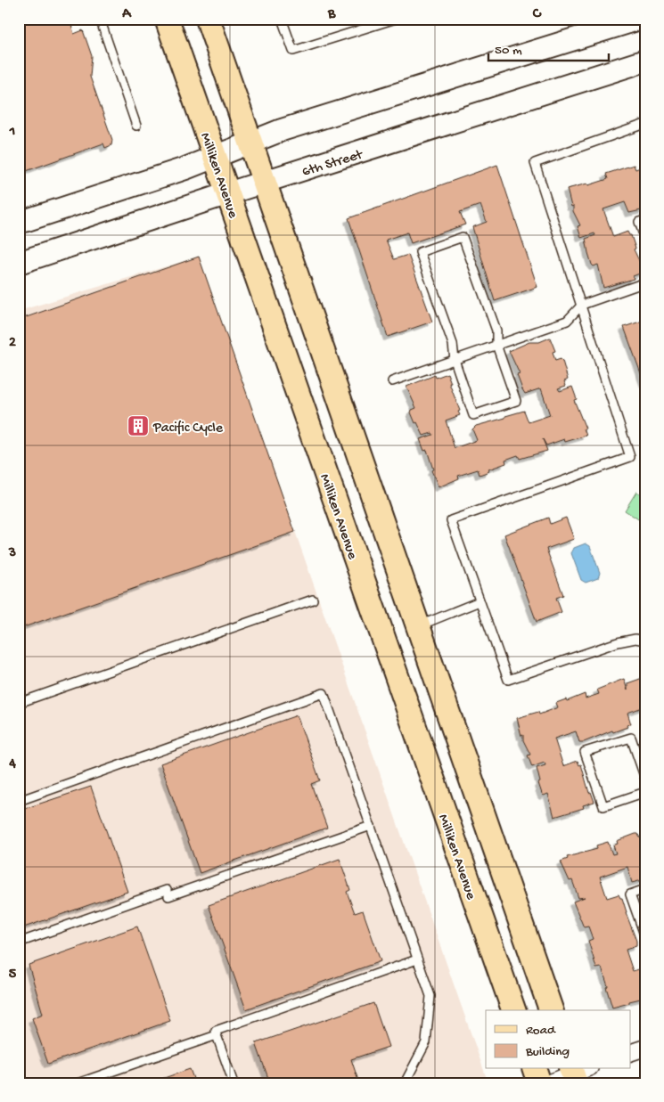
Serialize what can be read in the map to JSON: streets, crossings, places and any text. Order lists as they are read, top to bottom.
{
  "streets": {
    "main road": ["6th Street", "Milliken Avenue"]
  },
  "crossings": [
    ["6th Street", "Milliken Avenue"]
  ],
  "places": {
    "building": ["Pacific Cycle"]
  },
  "legend": ["Road", "Building"],
  "scale_bar": "50 m",
  "grid": {
    "columns": ["A", "B", "C"],
    "rows": [
      "1",
      "2",
      "3",
      "4",
      "5"
    ]
  }
}
